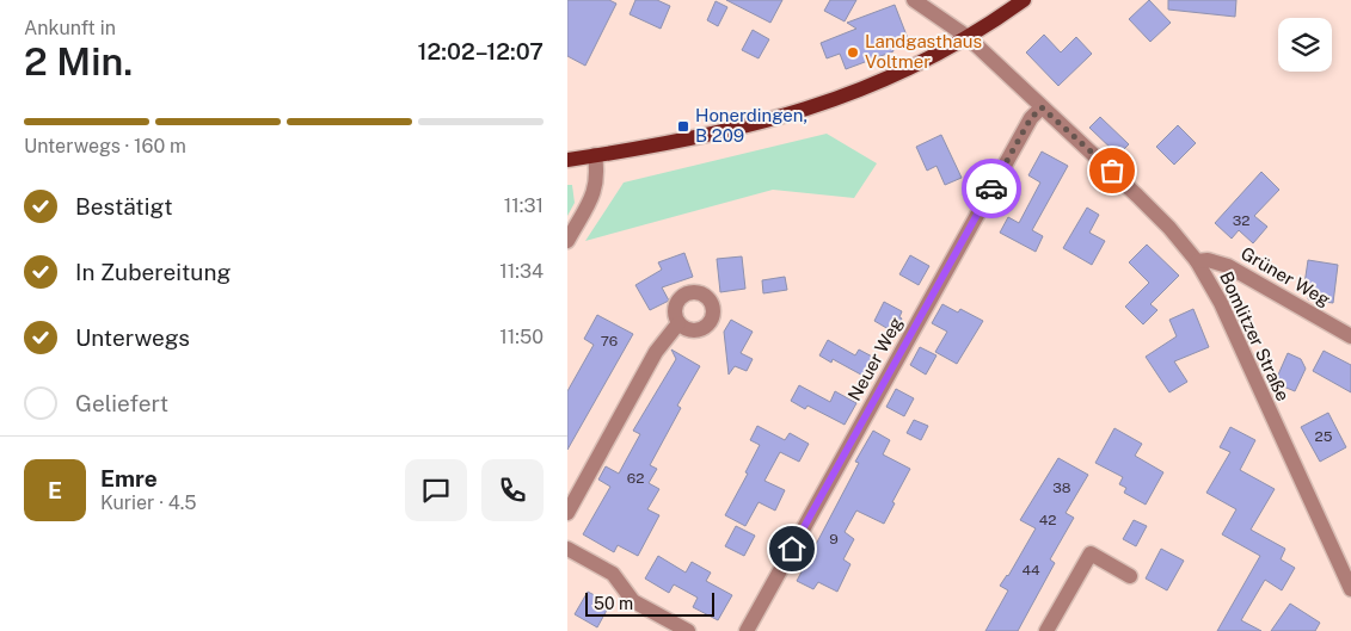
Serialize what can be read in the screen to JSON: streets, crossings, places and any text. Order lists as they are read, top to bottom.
{
  "streets": {
    "street": ["Grüner Weg", "Bomlitzer Straße", "Neuer Weg"]
  },
  "crossings": [
    ["Grüner Weg", "Bomlitzer Straße"],
    ["Bomlitzer Straße", "Neuer Weg"]
  ],
  "places": {
    "other": ["Landgasthaus Voltmer"],
    "transit": ["Honerdingen, B 209"]
  },
  "house_numbers": [
    "32",
    "76",
    "25",
    "62",
    "38",
    "42",
    "9",
    "44"
  ],
  "scale_bar": "50 m",
  "page": {
    "heading": ["2 Min.", "Ankunft in", "12:02–12:07"],
    "panel": ["Emre", "Kurier · 4.5"],
    "bar": "Unterwegs · 160 m",
    "list": [
      ["Bestätigt", "11:31"],
      ["In Zubereitung", "11:34"],
      ["Unterwegs", "11:50"],
      "Geliefert"
    ],
    "round": "E",
    "scale": "50 m"
  }
}
